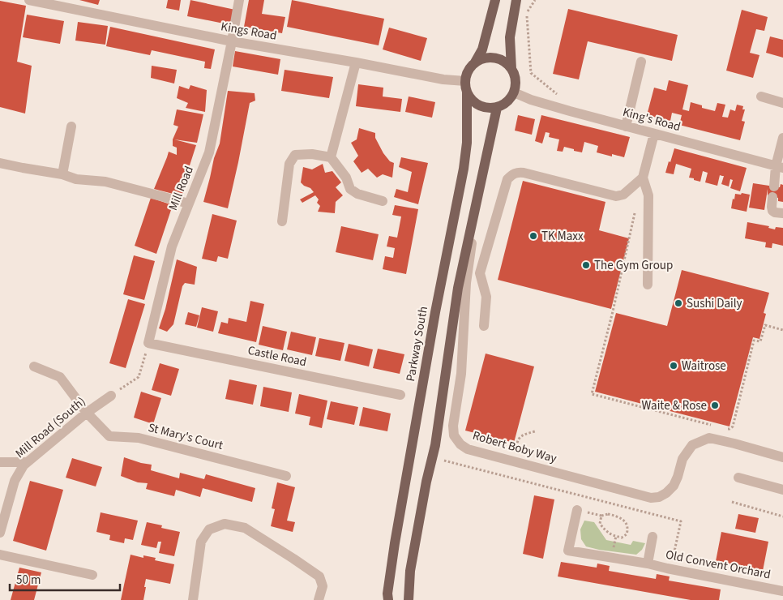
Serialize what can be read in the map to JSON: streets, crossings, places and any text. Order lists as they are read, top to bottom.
{
  "streets": {
    "main road": ["Parkway South"],
    "street": [
      "Kings Road",
      "King's Road",
      "Mill Road",
      "Castle Road",
      "Mill Road (South)",
      "St Mary's Court",
      "Robert Boby Way",
      "Old Convent Orchard"
    ]
  },
  "crossings": [
    ["Kings Road", "King's Road"],
    ["Kings Road", "Mill Road"],
    ["Kings Road", "Parkway South"],
    ["King's Road", "Parkway South"],
    ["Mill Road", "Castle Road"],
    ["Mill Road (South)", "St Mary's Court"]
  ],
  "places": [
    "TK Maxx",
    "The Gym Group",
    "Sushi Daily",
    "Waitrose",
    "Waite & Rose"
  ],
  "scale_bar": "50 m"
}
